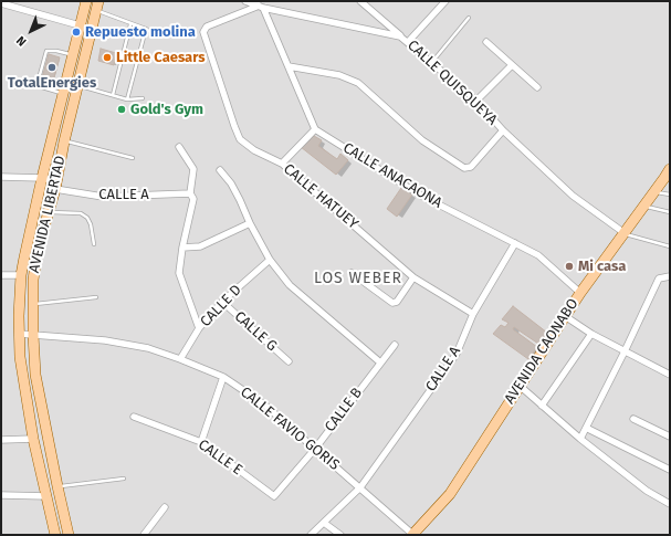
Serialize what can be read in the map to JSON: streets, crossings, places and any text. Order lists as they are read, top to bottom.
{
  "streets": {
    "main road": ["AVENIDA LIBERTAD", "AVENIDA CAONABO"],
    "street": [
      "CALLE QUISQUEYA",
      "CALLE ANACAONA",
      "CALLE A",
      "CALLE HATUEY",
      "CALLE D",
      "CALLE G",
      "CALLE B",
      "CALLE FAVIO GORIS",
      "CALLE E"
    ]
  },
  "crossings": [
    ["CALLE QUISQUEYA", "CALLE HATUEY"],
    ["CALLE QUISQUEYA", "AVENIDA CAONABO"],
    ["CALLE ANACAONA", "CALLE A"],
    ["CALLE ANACAONA", "AVENIDA CAONABO"],
    ["CALLE A", "CALLE HATUEY"],
    ["CALLE A", "AVENIDA LIBERTAD"],
    ["CALLE A", "CALLE FAVIO GORIS"],
    ["AVENIDA LIBERTAD", "CALLE FAVIO GORIS"],
    ["CALLE D", "CALLE G"],
    ["CALLE D", "CALLE FAVIO GORIS"],
    ["AVENIDA CAONABO", "CALLE FAVIO GORIS"],
    ["CALLE B", "CALLE FAVIO GORIS"],
    ["CALLE B", "CALLE E"]
  ],
  "districts": ["LOS WEBER"],
  "places": [
    "Repuesto molina",
    "Little Caesars",
    "TotalEnergies",
    "Gold's Gym",
    "Mi casa"
  ],
  "north": "bottom left"
}
